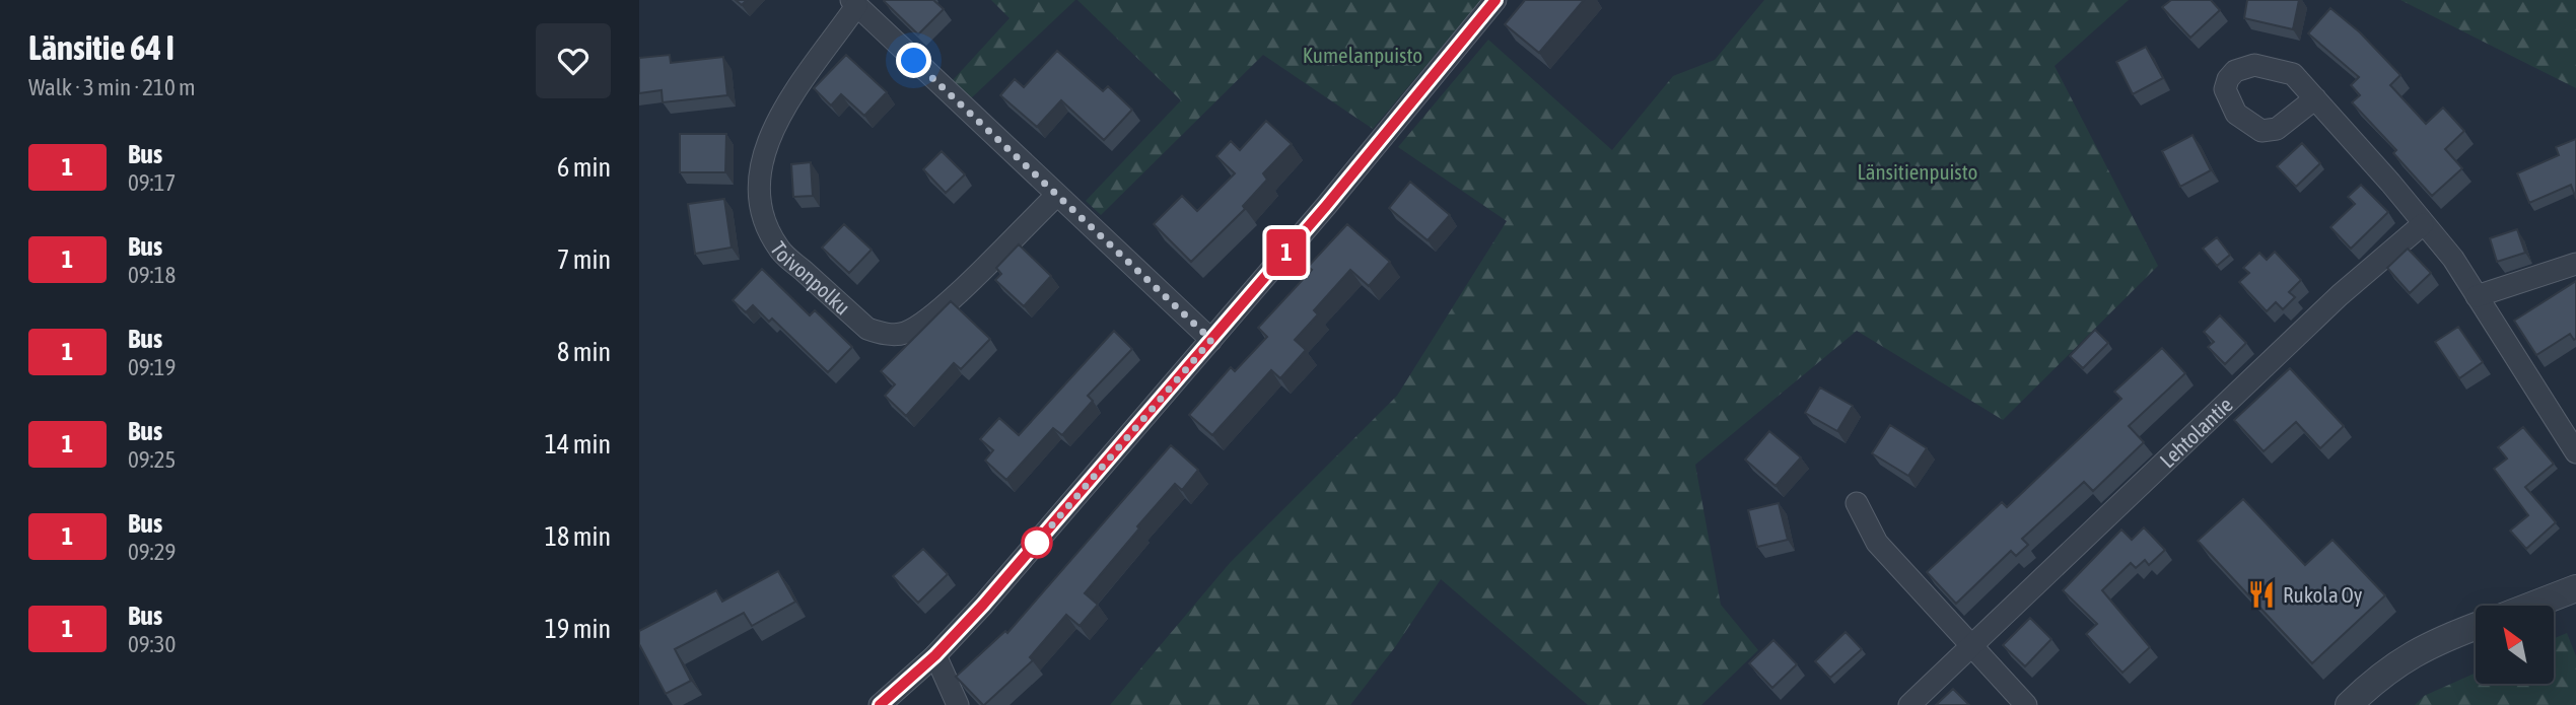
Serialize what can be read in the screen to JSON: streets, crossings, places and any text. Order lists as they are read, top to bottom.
{
  "streets": {
    "street": ["Toivonpolku", "Lehtolantie"]
  },
  "parks": ["Kumelanpuisto", "Länsitienpuisto"],
  "places": {
    "restaurant": ["Rukola Oy"]
  },
  "lines": ["bus line 1"],
  "north": "top left",
  "page": {
    "heading": ["Länsitie 64 I", "Walk · 3 min · 210 m"],
    "on_map": "1",
    "list": [
      {
        "mark": "1",
        "name": "Bus",
        "note": "09:17",
        "value": "6 min"
      },
      {
        "mark": "1",
        "name": "Bus",
        "note": "09:18",
        "value": "7 min"
      },
      {
        "mark": "1",
        "name": "Bus",
        "note": "09:19",
        "value": "8 min"
      },
      {
        "mark": "1",
        "name": "Bus",
        "note": "09:25",
        "value": "14 min"
      },
      {
        "mark": "1",
        "name": "Bus",
        "note": "09:29",
        "value": "18 min"
      },
      {
        "mark": "1",
        "name": "Bus",
        "note": "09:30",
        "value": "19 min"
      }
    ]
  }
}
